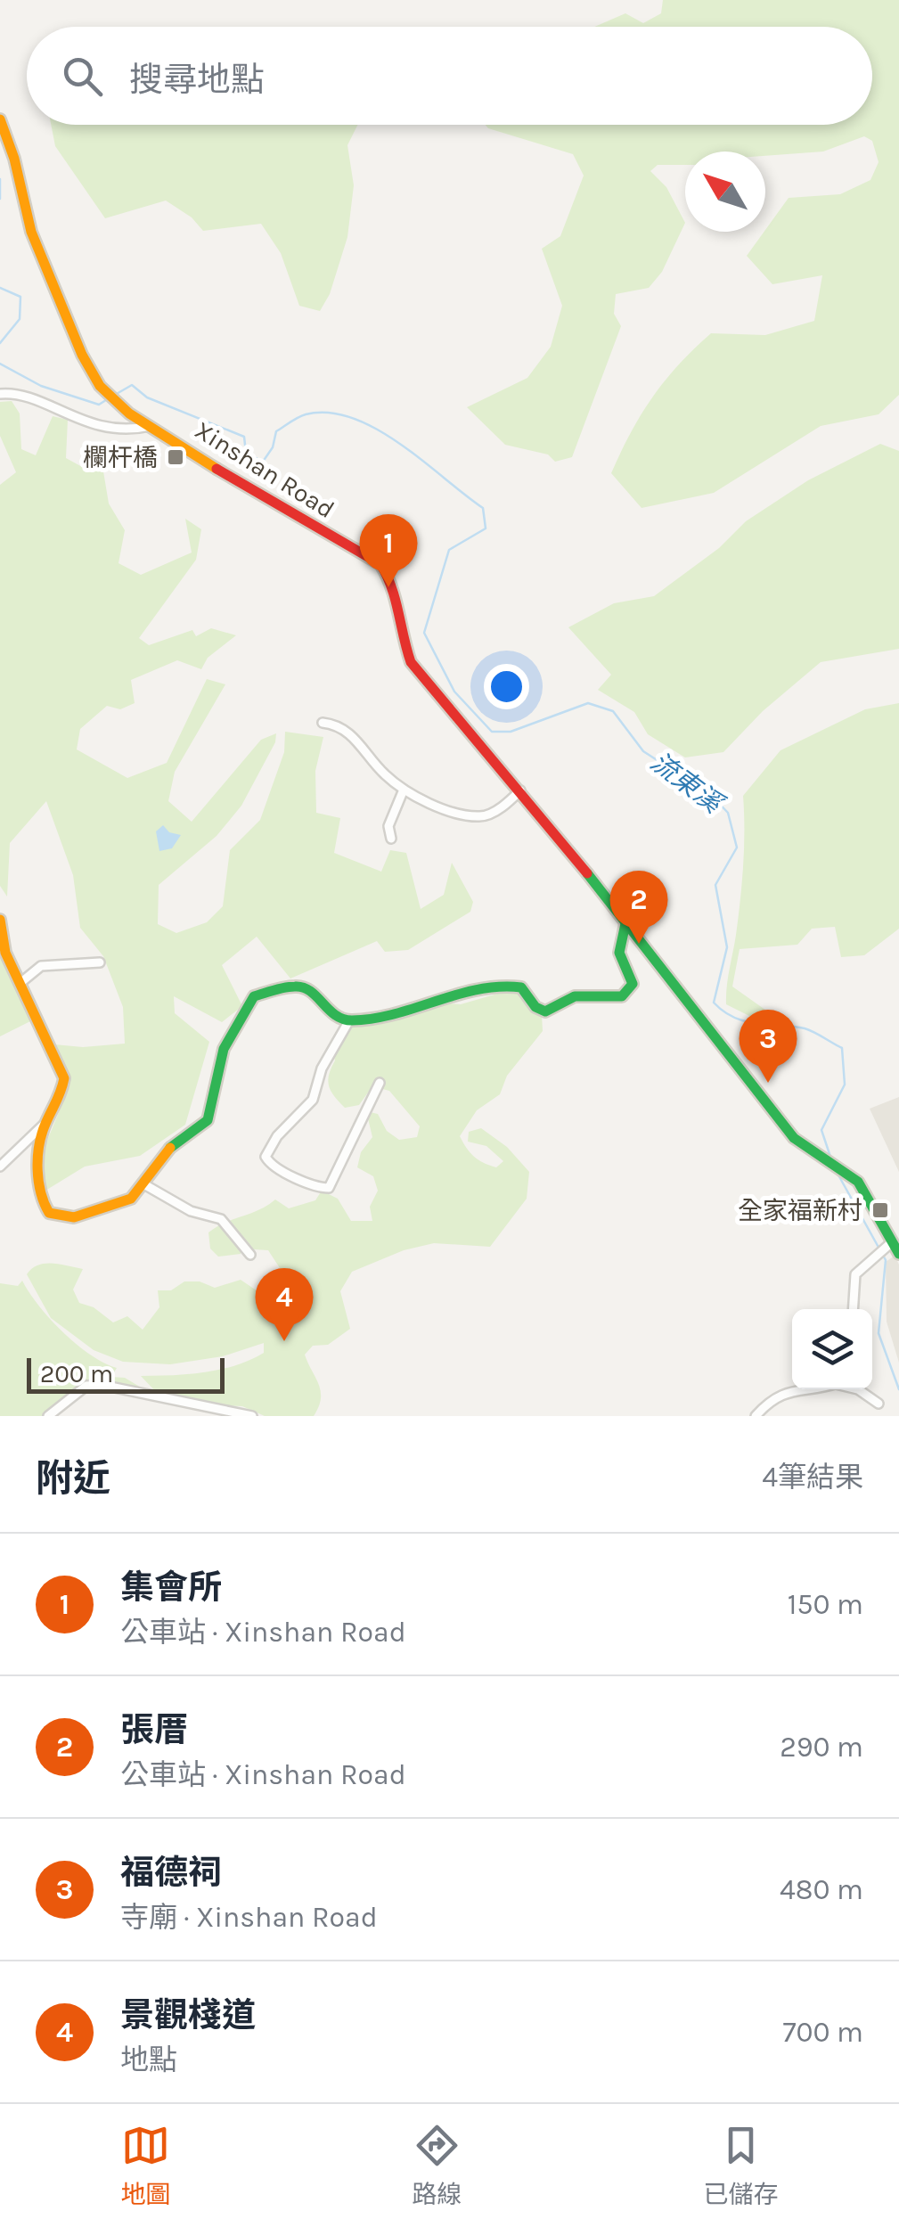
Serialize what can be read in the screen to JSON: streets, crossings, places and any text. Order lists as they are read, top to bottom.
{
  "streets": {
    "street": ["Xinshan Road"]
  },
  "water": ["流東溪"],
  "places": {
    "transit": ["欄杆橋", "全家福新村"]
  },
  "scale_bar": "200 m",
  "north": "top left",
  "page": {
    "search": "搜尋地點",
    "pins": [
      "1",
      "2",
      "3",
      "4"
    ],
    "scale": "200 m",
    "heading": ["附近", "4筆結果"],
    "list": [
      {
        "mark": "1",
        "name": "集會所",
        "note": "公車站 · Xinshan Road",
        "value": "150 m"
      },
      {
        "mark": "2",
        "name": "張厝",
        "note": "公車站 · Xinshan Road",
        "value": "290 m"
      },
      {
        "mark": "3",
        "name": "福德祠",
        "note": "寺廟 · Xinshan Road",
        "value": "480 m"
      },
      {
        "mark": "4",
        "name": "景觀棧道",
        "note": "地點",
        "value": "700 m"
      }
    ],
    "nav": ["地圖", "路線", "已儲存"]
  }
}
